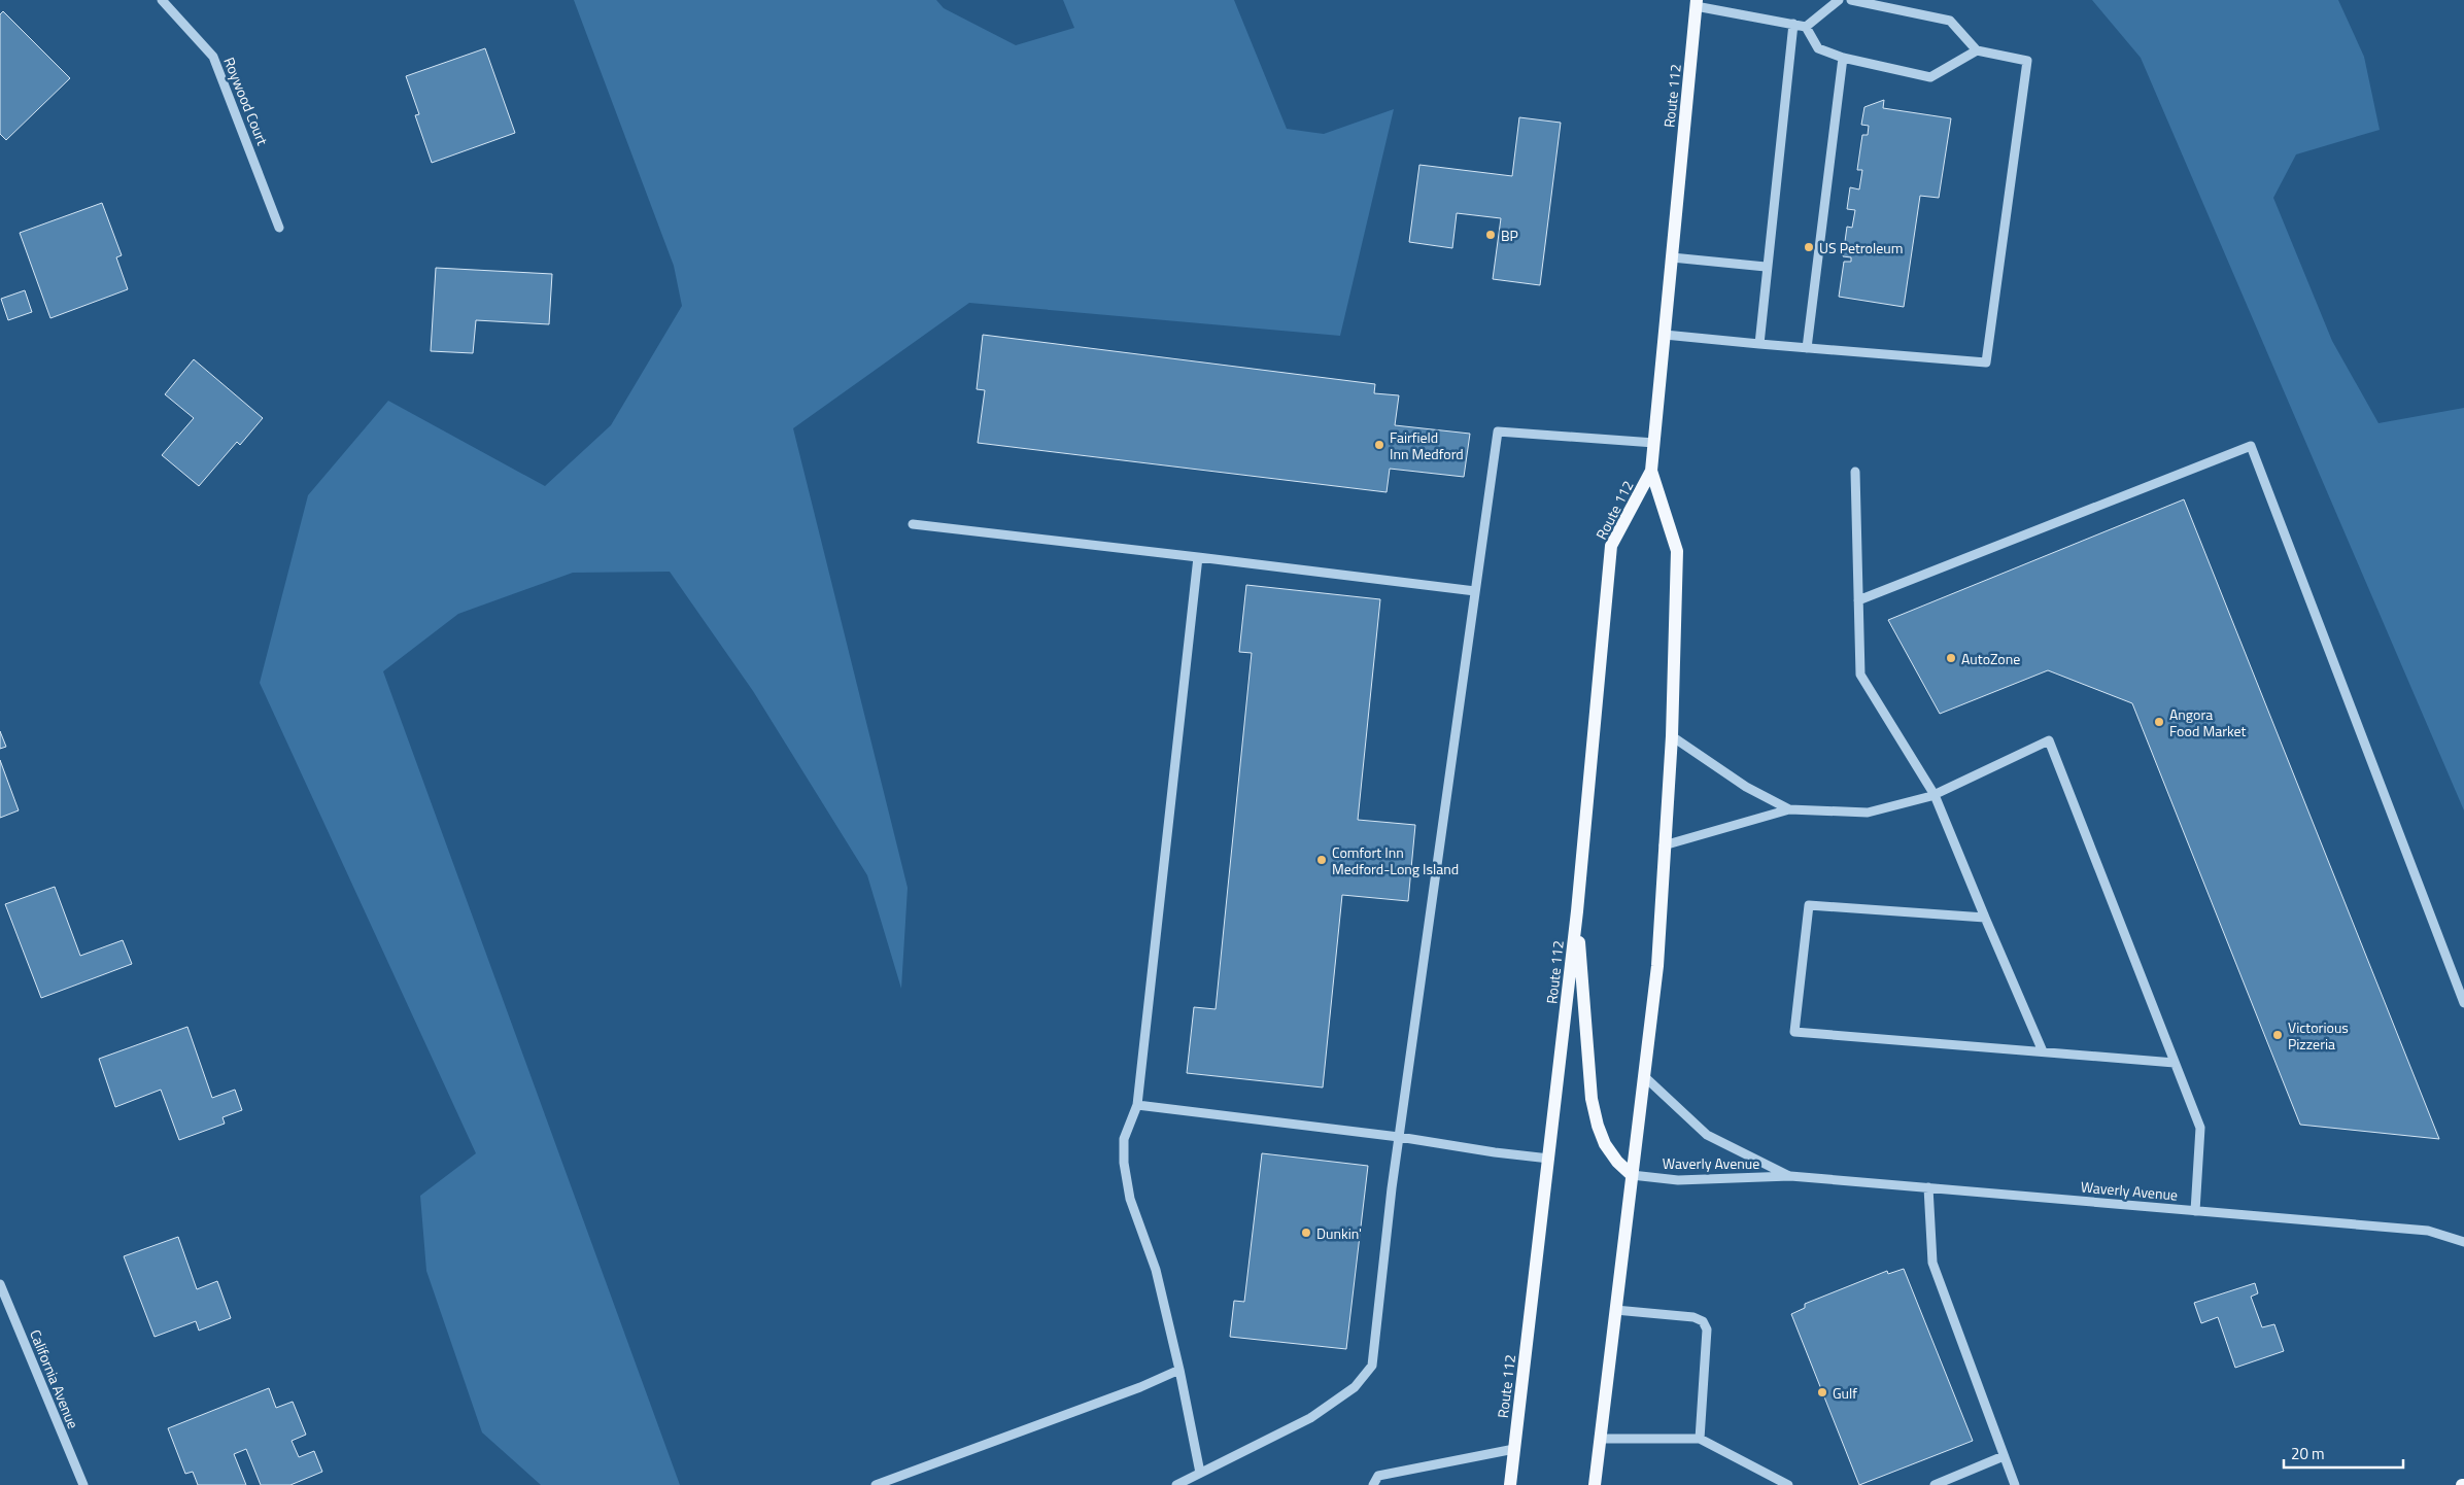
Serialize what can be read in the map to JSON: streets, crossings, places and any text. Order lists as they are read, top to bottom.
{
  "streets": {
    "main road": ["Route 112"],
    "street": ["Roywood Court", "Waverly Avenue", "California Avenue"]
  },
  "crossings": [
    ["Route 112", "Waverly Avenue"]
  ],
  "places": [
    "BP",
    "US Petroleum",
    "Fairfield Inn Medford",
    "AutoZone",
    "Angora Food Market",
    "Comfort Inn Medford-Long Island",
    "Victorious Pizzeria",
    "Dunkin'",
    "Gulf"
  ],
  "scale_bar": "20 m"
}
